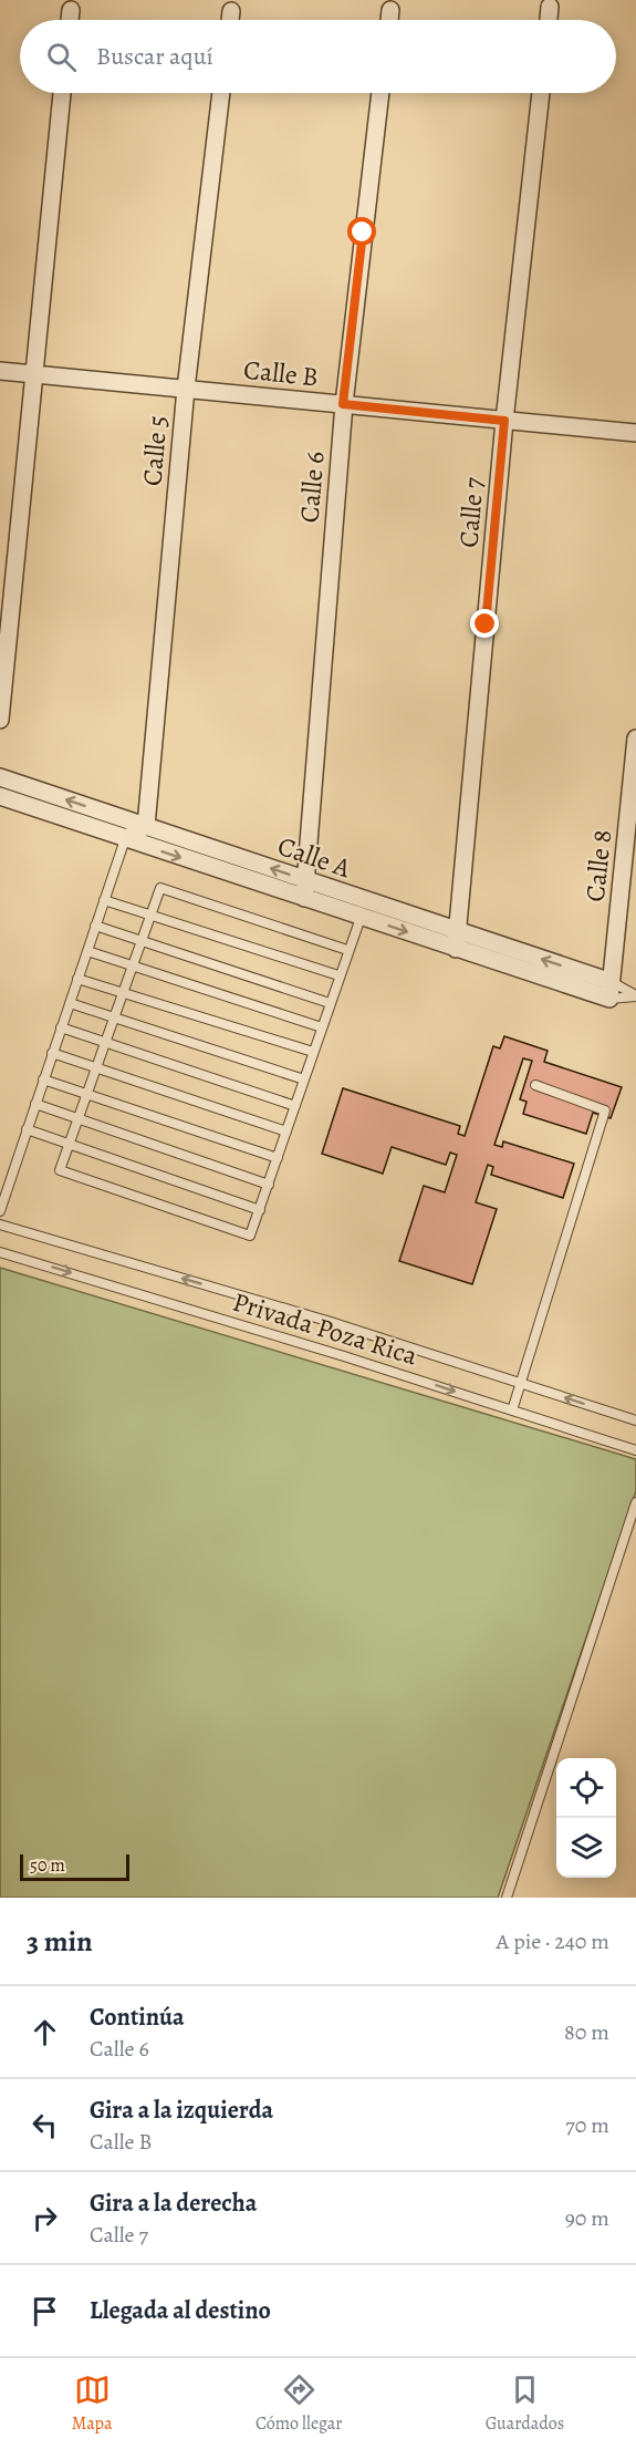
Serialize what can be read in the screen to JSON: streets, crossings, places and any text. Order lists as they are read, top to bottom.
{
  "streets": {
    "street": [
      "Calle B",
      "Calle 5",
      "Calle 6",
      "Calle 7",
      "Calle A",
      "Calle 8"
    ],
    "lane": ["Privada Poza Rica"]
  },
  "crossings": [
    ["Calle B", "Calle 5"],
    ["Calle B", "Calle 6"],
    ["Calle B", "Calle 7"],
    ["Calle 5", "Calle A"],
    ["Calle 6", "Calle A"],
    ["Calle 7", "Calle A"],
    ["Calle A", "Calle 8"]
  ],
  "scale_bar": "50 m",
  "page": {
    "search": "Buscar aquí",
    "scale": "50 m",
    "heading": ["3 min", "A pie · 240 m"],
    "list": [
      ["Continúa", "Calle 6", "80 m"],
      ["Gira a la izquierda", "Calle B", "70 m"],
      ["Gira a la derecha", "Calle 7", "90 m"],
      "Llegada al destino"
    ],
    "nav": ["Mapa", "Cómo llegar", "Guardados"]
  }
}
